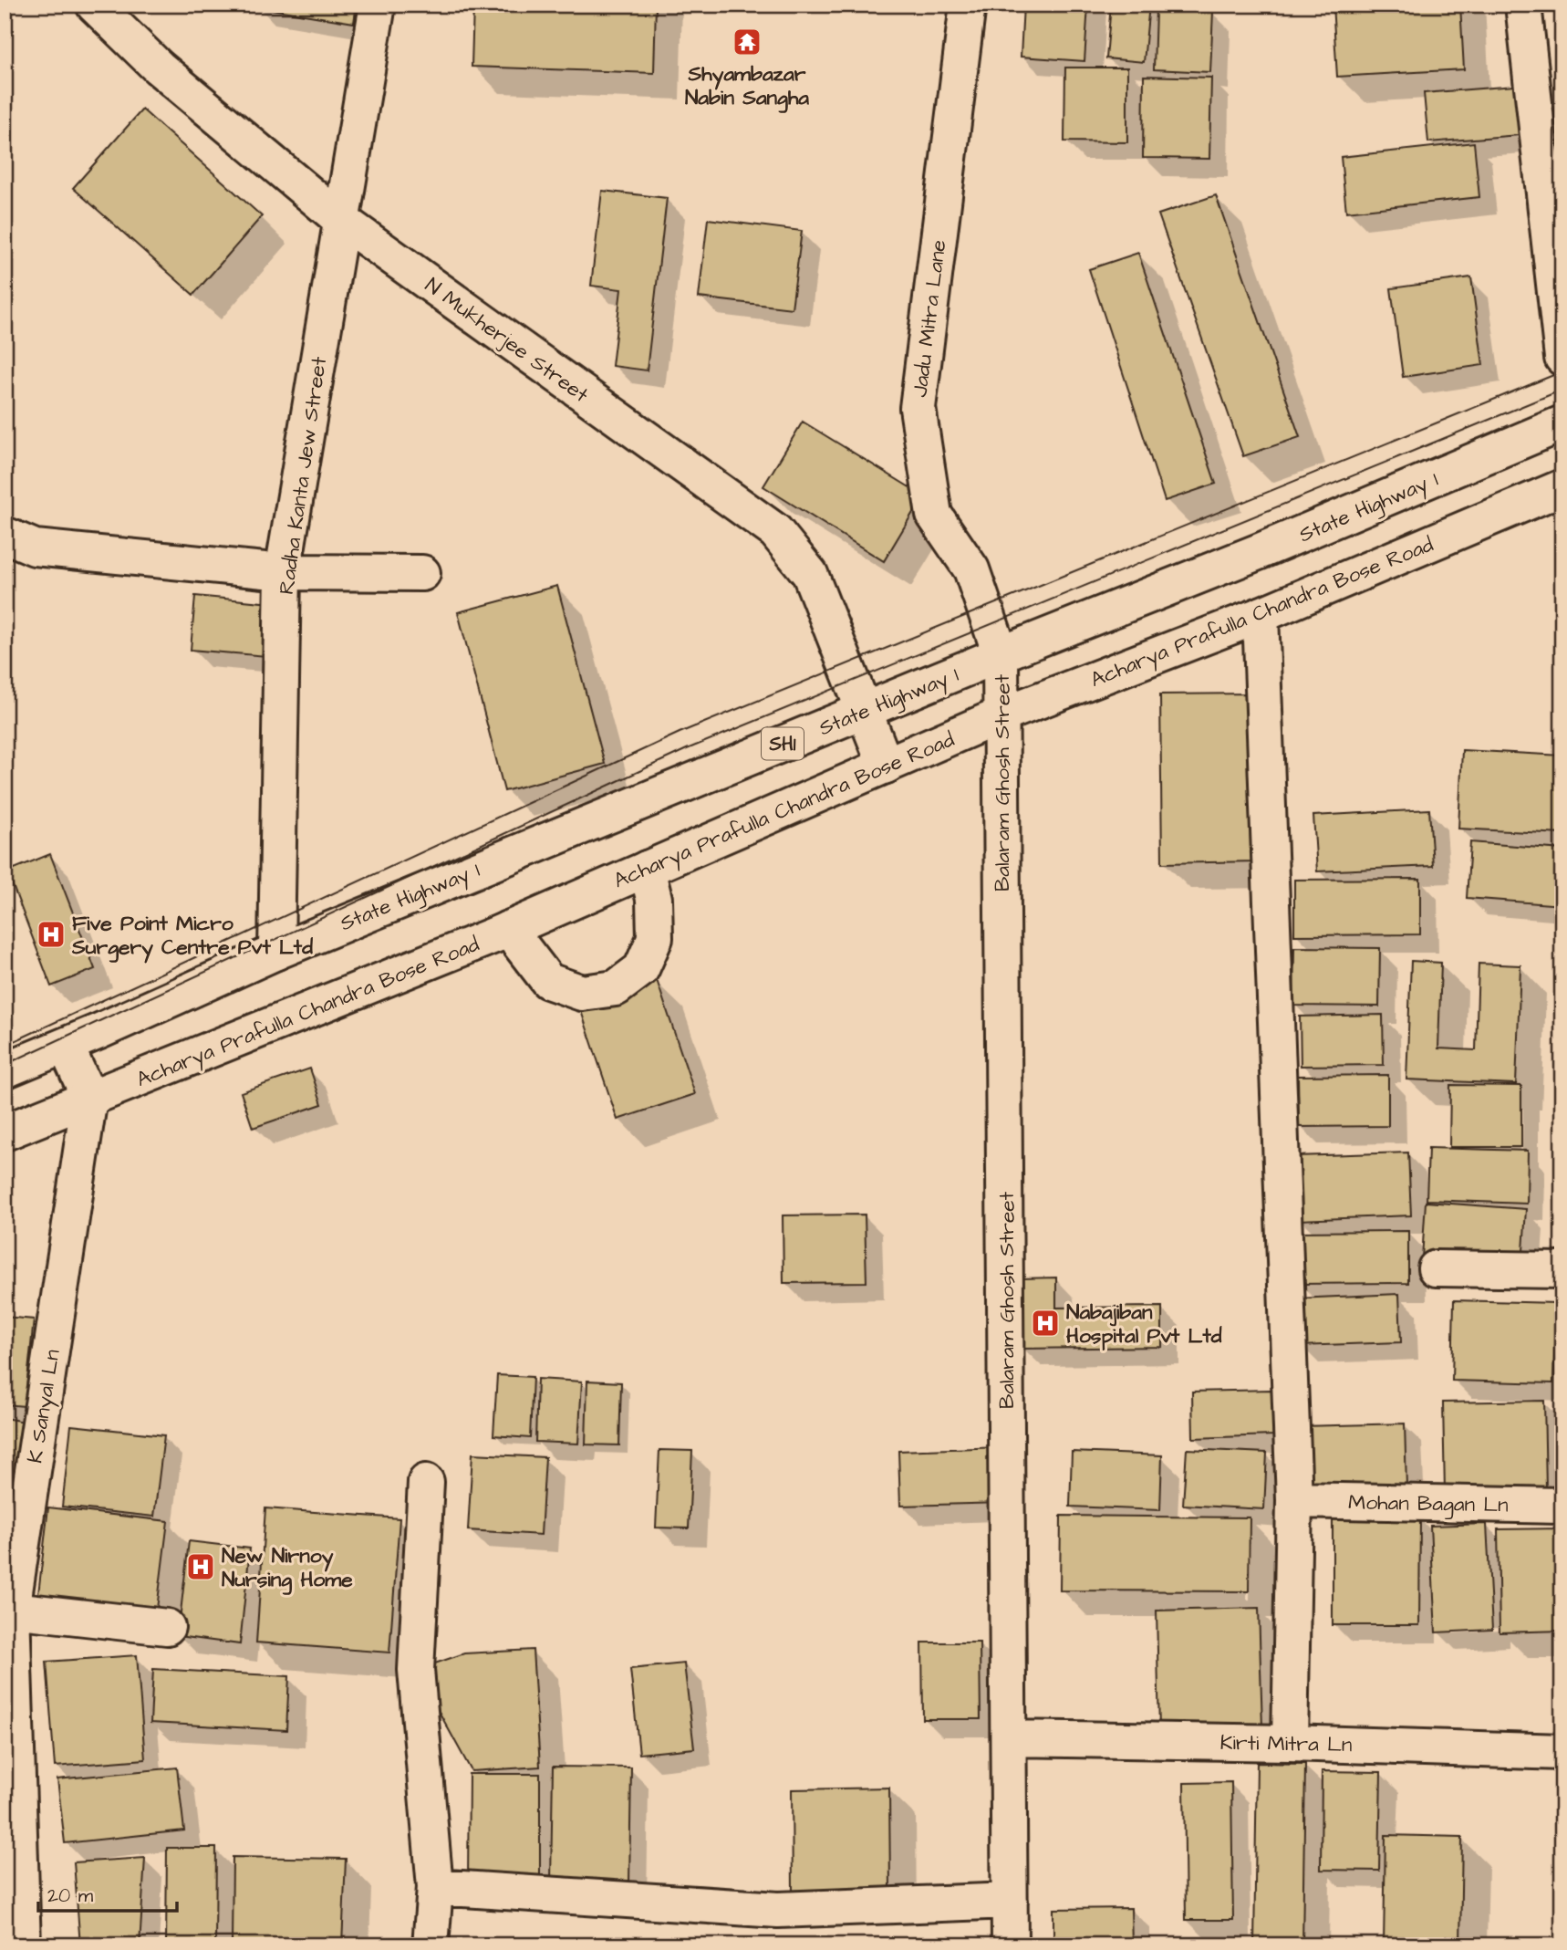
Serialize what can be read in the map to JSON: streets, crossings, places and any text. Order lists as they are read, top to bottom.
{
  "streets": {
    "street": [
      "Jadu Mitra Lane",
      "N Mukherjee Street",
      "Radha Kanta Jew Street",
      "State Highway 1",
      "Acharya Prafulla Chandra Bose Road",
      "SH1",
      "Balaram Ghosh Street",
      "K Sanyal Ln",
      "Mohan Bagan Ln",
      "Kirti Mitra Ln"
    ]
  },
  "crossings": [
    ["Jadu Mitra Lane", "State Highway 1"],
    ["Jadu Mitra Lane", "Balaram Ghosh Street"],
    ["N Mukherjee Street", "Radha Kanta Jew Street"],
    ["N Mukherjee Street", "State Highway 1"],
    ["N Mukherjee Street", "Acharya Prafulla Chandra Bose Road"],
    ["Radha Kanta Jew Street", "State Highway 1"],
    ["State Highway 1", "Balaram Ghosh Street"],
    ["Acharya Prafulla Chandra Bose Road", "Balaram Ghosh Street"],
    ["Acharya Prafulla Chandra Bose Road", "K Sanyal Ln"],
    ["Balaram Ghosh Street", "Kirti Mitra Ln"]
  ],
  "places": {
    "temple": ["Shyambazar Nabin Sangha"],
    "hospital": ["Five Point Micro Surgery Centre Pvt Ltd", "Nabajiban Hospital Pvt Ltd", "New Nirnoy Nursing Home"]
  },
  "scale_bar": "20 m"
}
